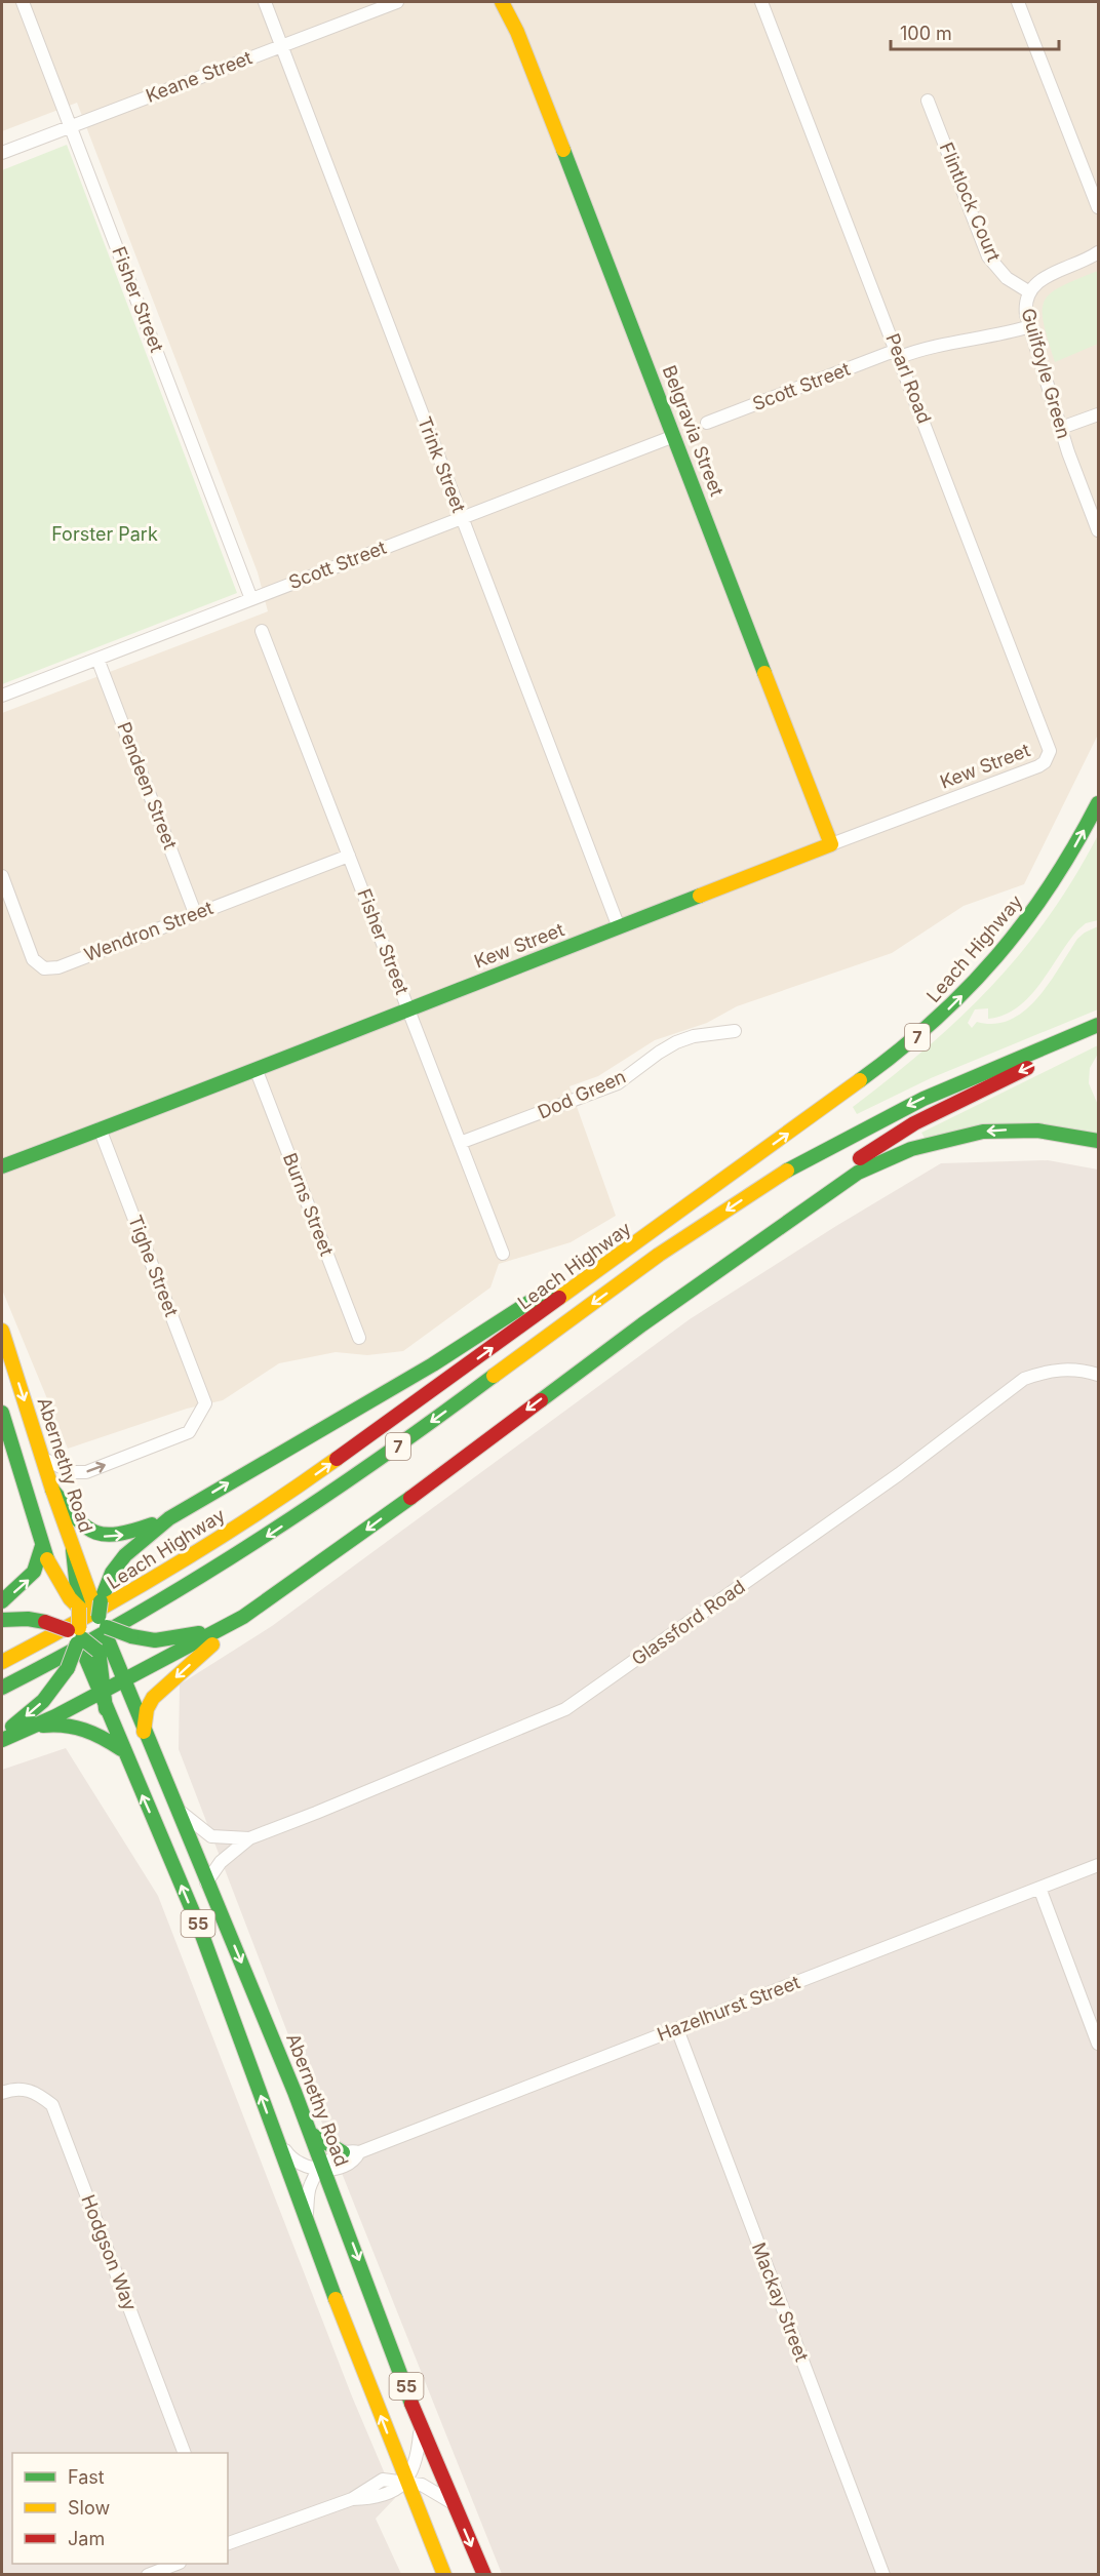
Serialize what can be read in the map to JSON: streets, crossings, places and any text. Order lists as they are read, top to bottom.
{
  "streets": {
    "main road": [
      "Belgravia Street",
      "Kew Street",
      "Leach Highway",
      "7",
      "Abernethy Road",
      "55"
    ],
    "street": [
      "Keane Street",
      "Flintlock Court",
      "Fisher Street",
      "Guilfoyle Green",
      "Pearl Road",
      "Scott Street",
      "Trink Street",
      "Pendeen Street",
      "Wendron Street",
      "Dod Green",
      "Burns Street",
      "Tighe Street",
      "Glassford Road",
      "Hazelhurst Street",
      "Hodgson Way",
      "Mackay Street"
    ]
  },
  "crossings": [
    ["Keane Street", "Fisher Street"],
    ["Keane Street", "Trink Street"],
    ["Flintlock Court", "Guilfoyle Green"],
    ["Fisher Street", "Scott Street"],
    ["Fisher Street", "Kew Street"],
    ["Fisher Street", "Wendron Street"],
    ["Fisher Street", "Dod Green"],
    ["Guilfoyle Green", "Scott Street"],
    ["Pearl Road", "Scott Street"],
    ["Pearl Road", "Kew Street"],
    ["Scott Street", "Belgravia Street"],
    ["Scott Street", "Trink Street"],
    ["Scott Street", "Pendeen Street"],
    ["Belgravia Street", "Kew Street"],
    ["Trink Street", "Kew Street"],
    ["Kew Street", "Burns Street"],
    ["Kew Street", "Tighe Street"],
    ["Pendeen Street", "Wendron Street"],
    ["Leach Highway", "7"],
    ["7", "Abernethy Road"],
    ["7", "55"],
    ["Tighe Street", "Abernethy Road"],
    ["Abernethy Road", "Glassford Road"],
    ["Abernethy Road", "Hazelhurst Street"],
    ["55", "Hazelhurst Street"],
    ["Hazelhurst Street", "Mackay Street"]
  ],
  "parks": ["Forster Park"],
  "legend": ["Fast", "Slow", "Jam"],
  "scale_bar": "100 m"
}
